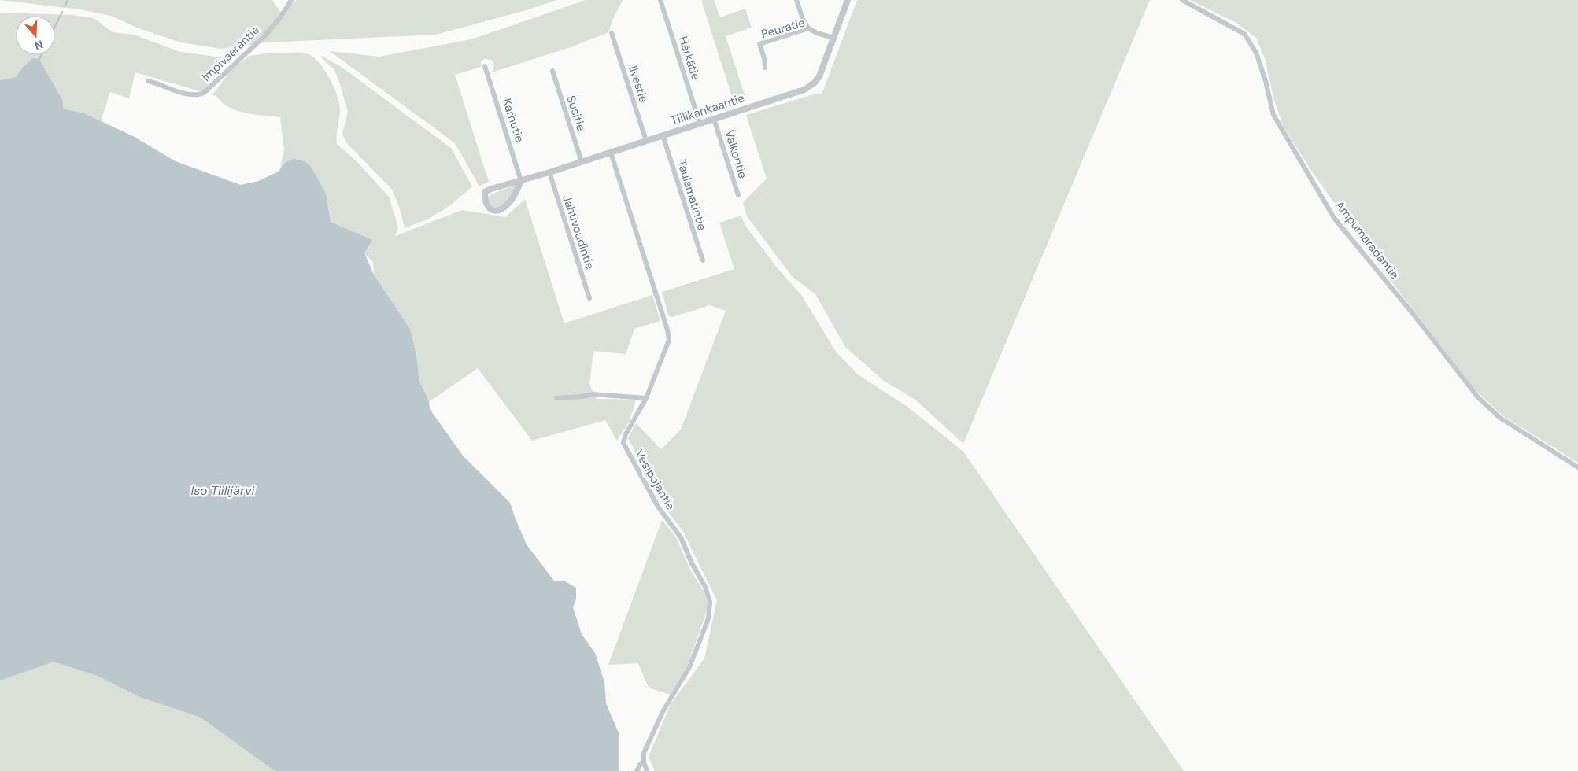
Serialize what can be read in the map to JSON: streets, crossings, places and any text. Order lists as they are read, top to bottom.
{
  "streets": {
    "street": [
      "Peuratie",
      "Impivaarantie",
      "Härkätie",
      "Ilvestie",
      "Tiilikankaantie",
      "Susitie",
      "Karhutie",
      "Valkontie",
      "Taulamatintie",
      "Jahtivoudintie",
      "Ampumaradantie",
      "Vesipojantie"
    ]
  },
  "crossings": [
    ["Peuratie", "Tiilikankaantie"],
    ["Härkätie", "Tiilikankaantie"],
    ["Ilvestie", "Tiilikankaantie"],
    ["Tiilikankaantie", "Susitie"],
    ["Tiilikankaantie", "Karhutie"],
    ["Tiilikankaantie", "Valkontie"],
    ["Tiilikankaantie", "Taulamatintie"],
    ["Tiilikankaantie", "Jahtivoudintie"],
    ["Tiilikankaantie", "Vesipojantie"]
  ],
  "water": ["Iso Tiilijärvi"],
  "north": "bottom"
}
